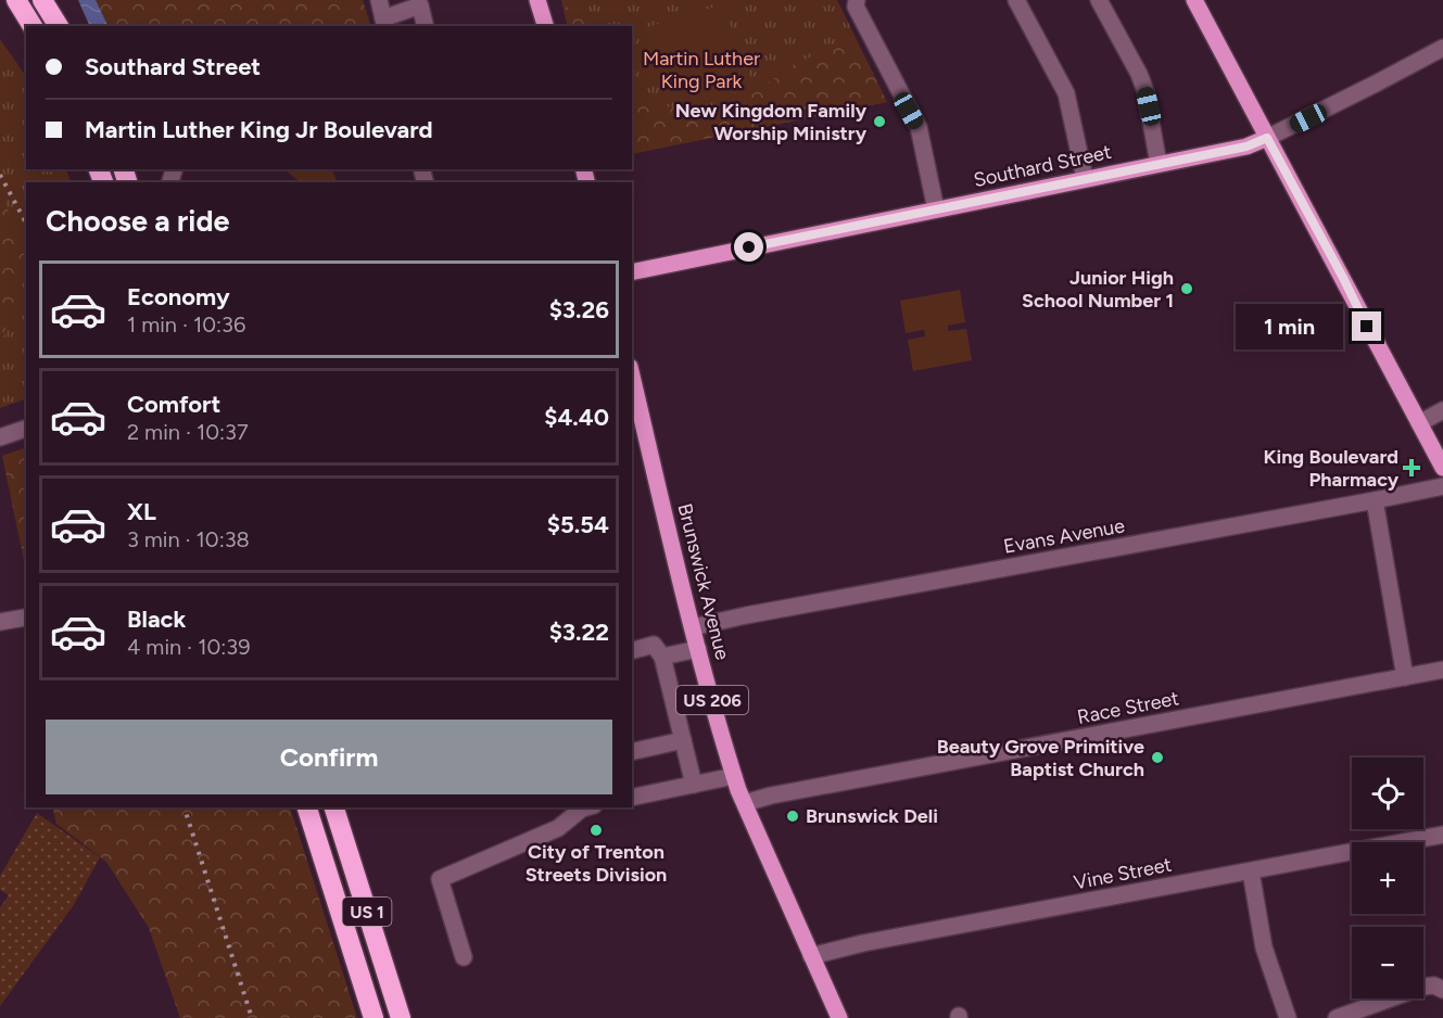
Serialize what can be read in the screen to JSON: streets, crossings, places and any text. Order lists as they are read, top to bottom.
{
  "streets": {
    "highway": ["US 1"],
    "main road": ["Southard Street", "Brunswick Avenue", "US 206"],
    "street": ["Evans Avenue", "Race Street", "Vine Street"]
  },
  "crossings": [
    ["Evans Avenue", "Brunswick Avenue"],
    ["Brunswick Avenue", "Race Street"],
    ["Brunswick Avenue", "Vine Street"]
  ],
  "parks": ["Martin Luther King Park"],
  "places": {
    "other": [
      "New Kingdom Family Worship Ministry",
      "Junior High School Number 1",
      "Beauty Grove Primitive Baptist Church",
      "Brunswick Deli",
      "City of Trenton Streets Division"
    ],
    "health": ["King Boulevard Pharmacy"]
  },
  "page": {
    "banner": ["Southard Street", "Martin Luther King Jr Boulevard"],
    "heading": "Choose a ride",
    "list": [
      {
        "name": "Economy",
        "note": "1 min · 10:36",
        "value": "$3.26"
      },
      {
        "name": "Comfort",
        "note": "2 min · 10:37",
        "value": "$4.40"
      },
      {
        "name": "XL",
        "note": "3 min · 10:38",
        "value": "$5.54"
      },
      {
        "name": "Black",
        "note": "4 min · 10:39",
        "value": "$3.22"
      }
    ],
    "bubble": "1 min",
    "buttons": "Confirm",
    "map_buttons": ["+", "−"]
  }
}
